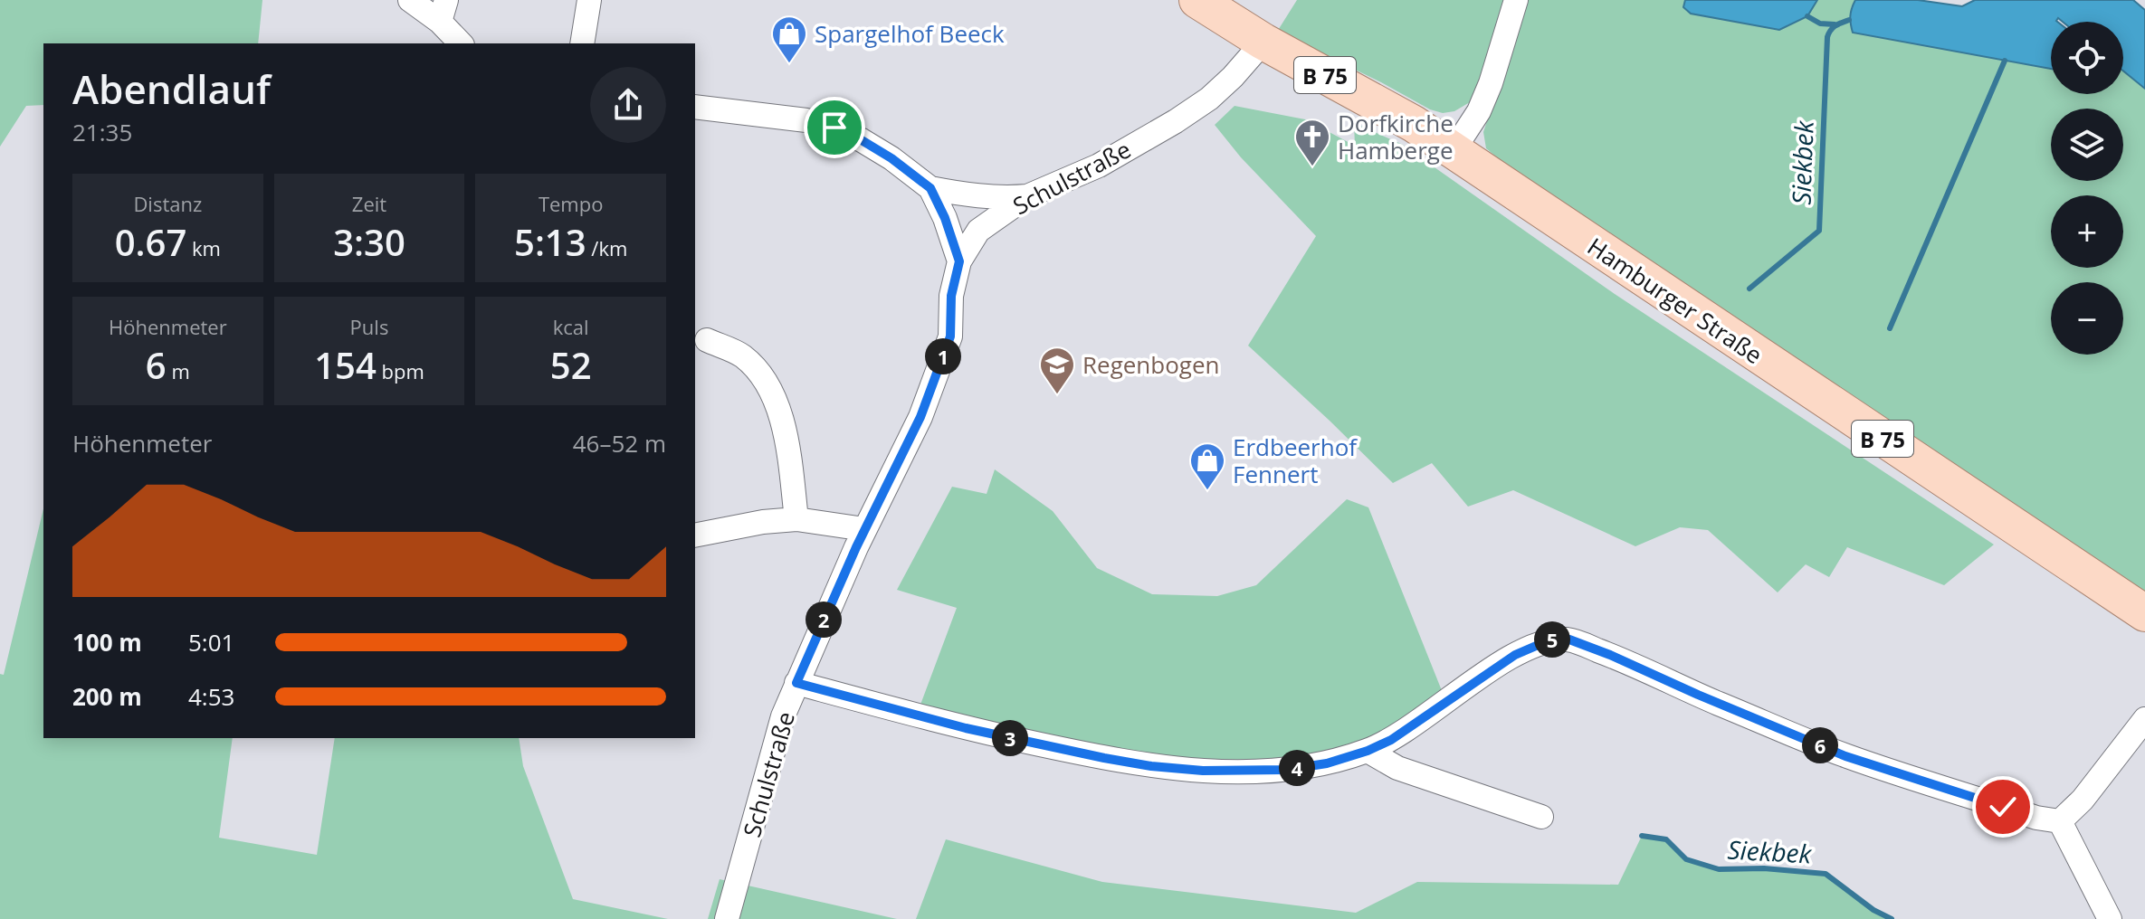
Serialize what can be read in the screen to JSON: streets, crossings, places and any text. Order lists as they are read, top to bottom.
{
  "streets": {
    "main road": ["B 75", "Hamburger Straße"],
    "street": ["Schulstraße"]
  },
  "crossings": [
    ["Schulstraße", "Hamburger Straße"]
  ],
  "water": ["Siekbek"],
  "places": {
    "shop": ["Spargelhof Beeck", "Erdbeerhof Fennert"],
    "church": ["Dorfkirche Hamberge"],
    "school or university": ["Regenbogen"]
  },
  "page": {
    "map_buttons": ["+", "−"],
    "heading": ["Abendlauf", "21:35"],
    "stats": [
      ["Distanz", "0.67 km"],
      ["Zeit", "3:30"],
      ["Tempo", "5:13 /km"],
      ["Höhenmeter", "6 m"],
      ["Puls", "154 bpm"],
      ["kcal", "52"]
    ],
    "pins": [
      "1",
      "2",
      "5",
      "3",
      "6",
      "4"
    ],
    "chart": ["Höhenmeter", "46–52 m"],
    "list": [
      {
        "name": "100 m",
        "note": "5:01"
      },
      {
        "name": "200 m",
        "note": "4:53"
      }
    ]
  }
}
